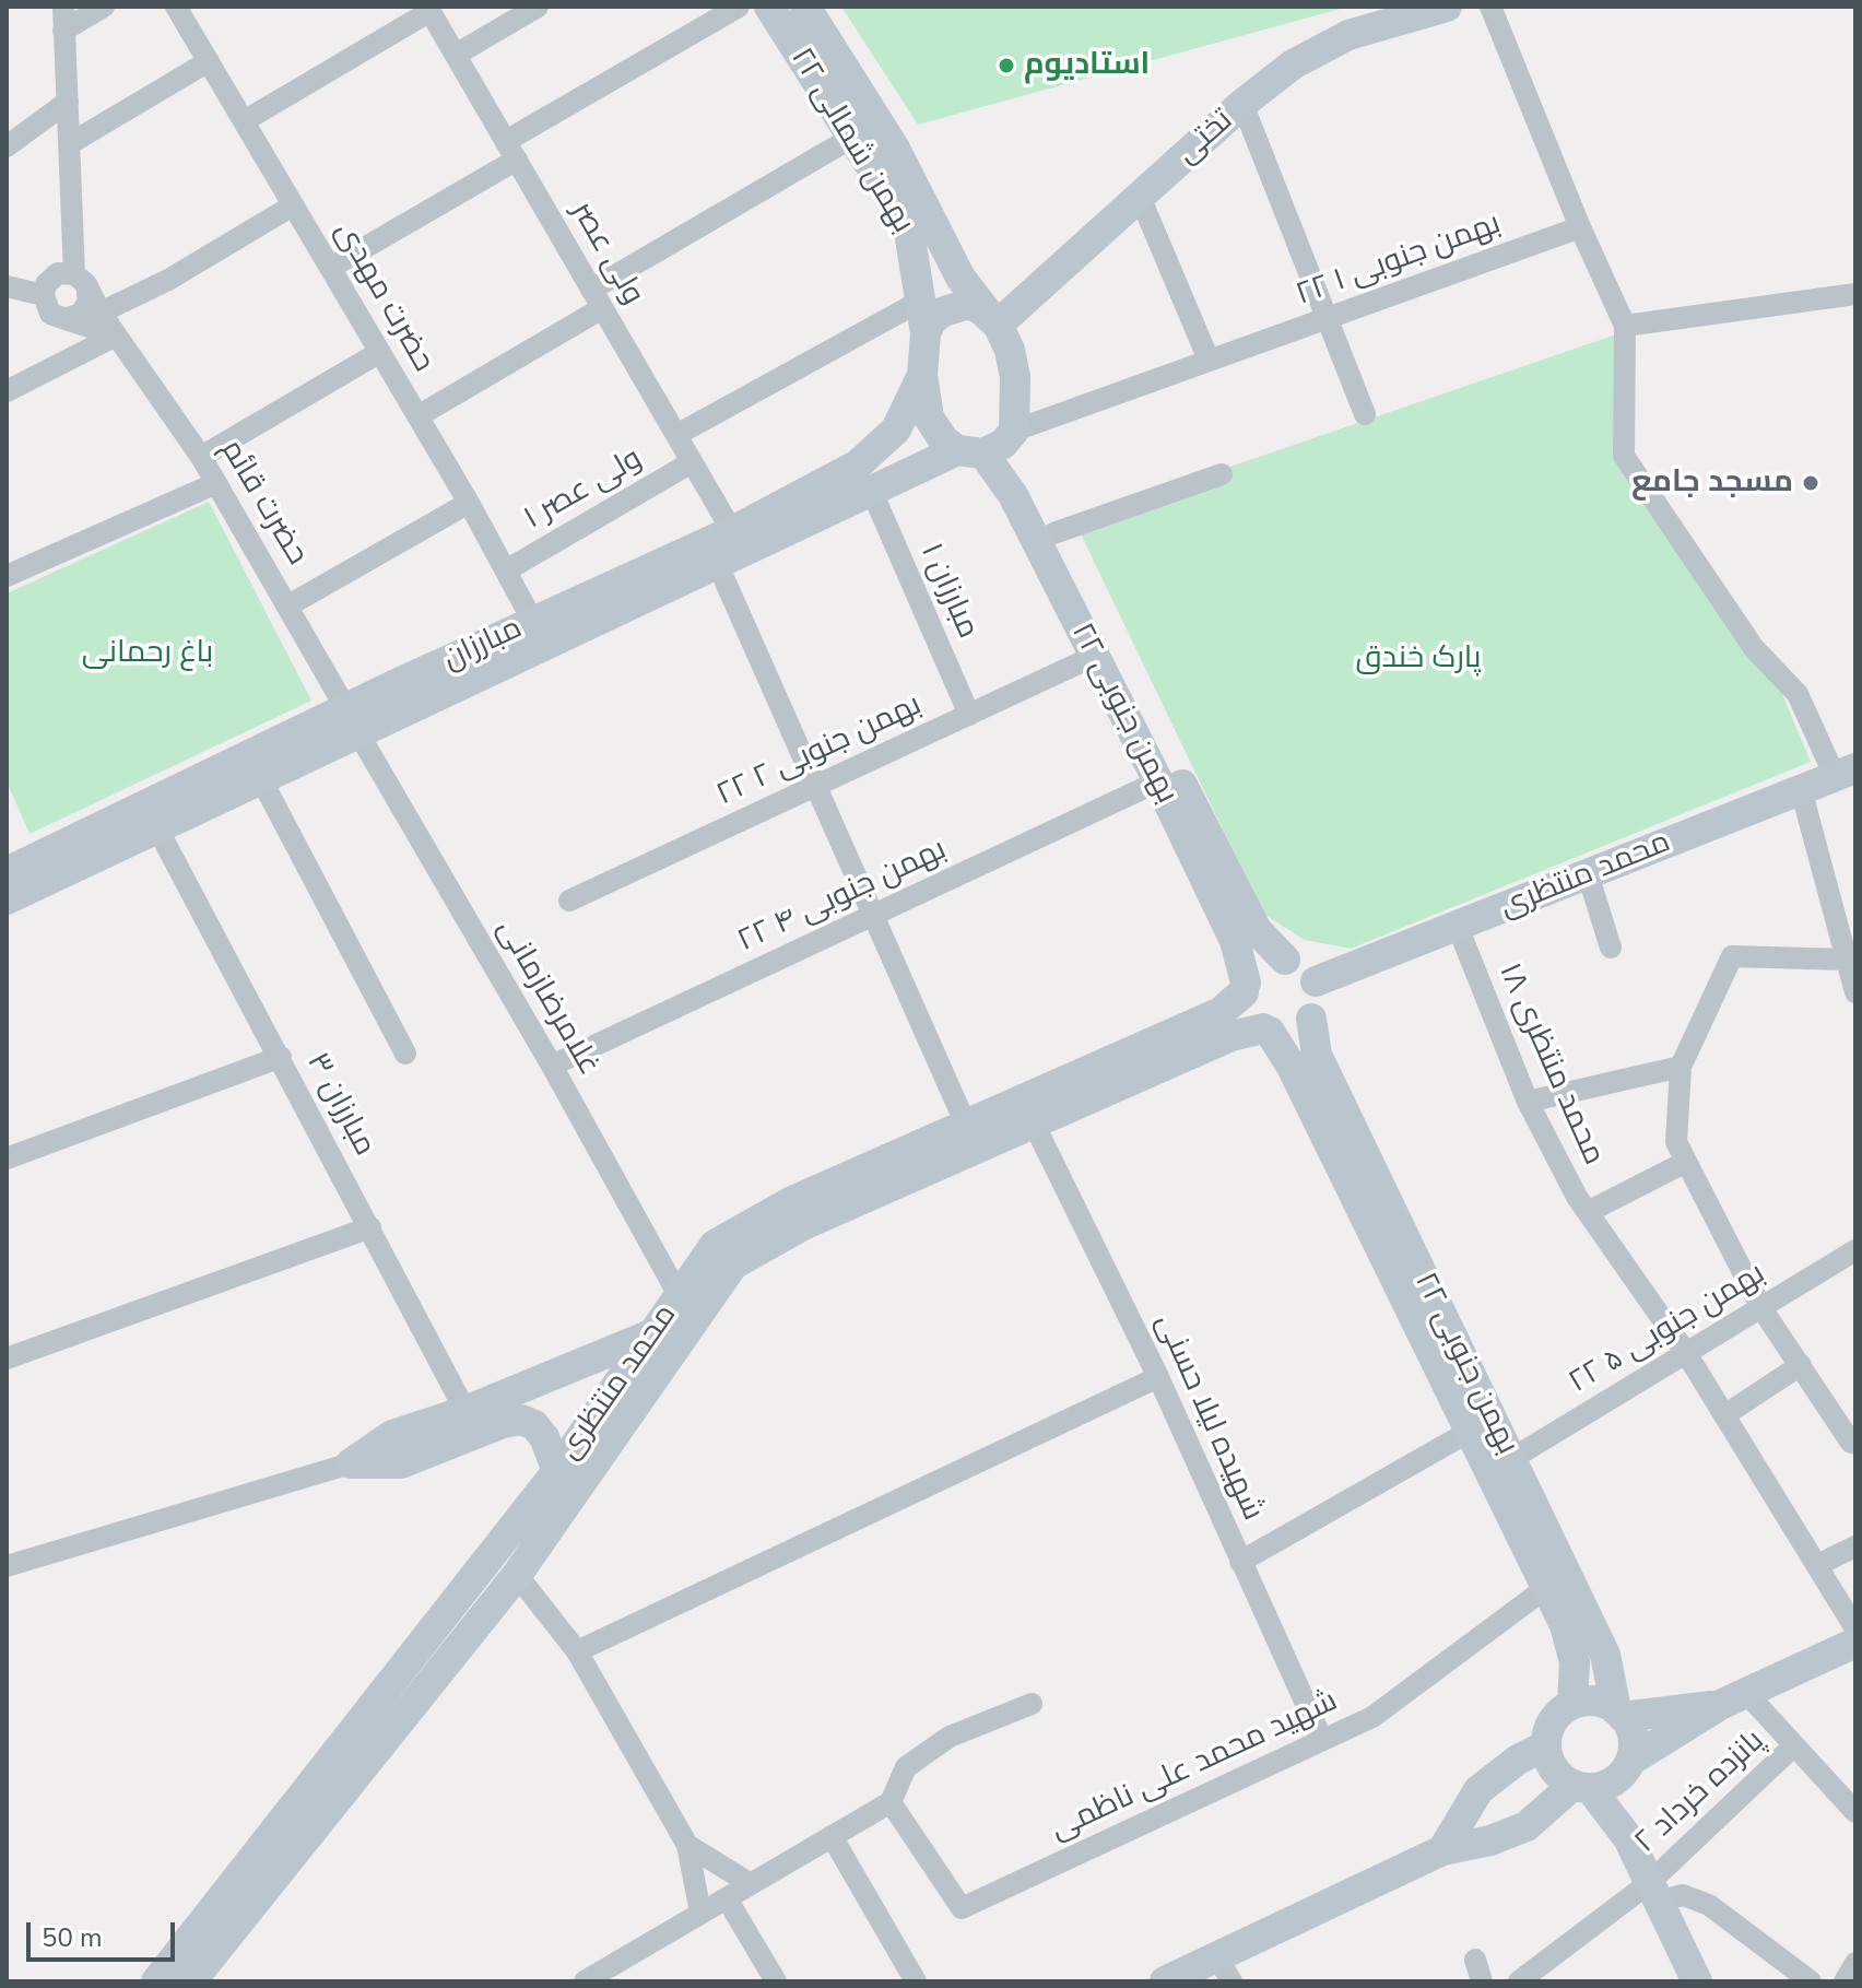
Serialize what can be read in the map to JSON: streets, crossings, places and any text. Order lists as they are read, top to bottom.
{
  "streets": {
    "street": [
      "تختی",
      "۲۲ بهمن شمالی",
      "ولی عصر",
      "۲۲ بهمن جنوبی ۱",
      "حضرت مهدی",
      "ولی عصر ۱",
      "حضرت قائم",
      "مبارزان ۱",
      "مبارزان",
      "۲۲ بهمن جنوبی",
      "۲۲ بهمن جنوبی ۲",
      "محمد منتظری",
      "۲۲ بهمن جنوبی ۴",
      "غلامرضازمانی",
      "محمد منتظری ۱۸",
      "مبارزان ۳",
      "۲۲ بهمن جنوبی ۵",
      "شهیده لیلا حسنی",
      "شهید محمد علی ناظمی",
      "پانزده خرداد ۲"
    ]
  },
  "crossings": [
    ["تختی", "۲۲ بهمن شمالی"],
    ["تختی", "۲۲ بهمن جنوبی ۱"],
    ["تختی", "مبارزان"],
    ["تختی", "۲۲ بهمن جنوبی"],
    ["۲۲ بهمن شمالی", "۲۲ بهمن جنوبی ۱"],
    ["۲۲ بهمن شمالی", "مبارزان"],
    ["۲۲ بهمن شمالی", "۲۲ بهمن جنوبی"],
    ["ولی عصر", "ولی عصر ۱"],
    ["ولی عصر", "مبارزان"],
    ["۲۲ بهمن جنوبی ۱", "مبارزان"],
    ["۲۲ بهمن جنوبی ۱", "۲۲ بهمن جنوبی"],
    ["حضرت مهدی", "ولی عصر ۱"],
    ["حضرت مهدی", "مبارزان"],
    ["حضرت قائم", "مبارزان"],
    ["حضرت قائم", "غلامرضازمانی"],
    ["مبارزان ۱", "مبارزان"],
    ["مبارزان ۱", "۲۲ بهمن جنوبی ۲"],
    ["مبارزان", "۲۲ بهمن جنوبی"],
    ["مبارزان", "غلامرضازمانی"],
    ["مبارزان", "مبارزان ۳"],
    ["۲۲ بهمن جنوبی", "۲۲ بهمن جنوبی ۲"],
    ["۲۲ بهمن جنوبی", "محمد منتظری"],
    ["۲۲ بهمن جنوبی", "۲۲ بهمن جنوبی ۴"],
    ["۲۲ بهمن جنوبی", "۲۲ بهمن جنوبی ۵"],
    ["۲۲ بهمن جنوبی", "شهید محمد علی ناظمی"],
    ["محمد منتظری", "غلامرضازمانی"],
    ["محمد منتظری", "محمد منتظری ۱۸"],
    ["محمد منتظری", "شهیده لیلا حسنی"],
    ["۲۲ بهمن جنوبی ۴", "غلامرضازمانی"],
    ["محمد منتظری ۱۸", "۲۲ بهمن جنوبی ۵"],
    ["شهیده لیلا حسنی", "شهید محمد علی ناظمی"]
  ],
  "parks": ["باغ رحمانی", "پارک خندق"],
  "places": ["استادیوم", "مسجد جامع"],
  "scale_bar": "50 m"
}
